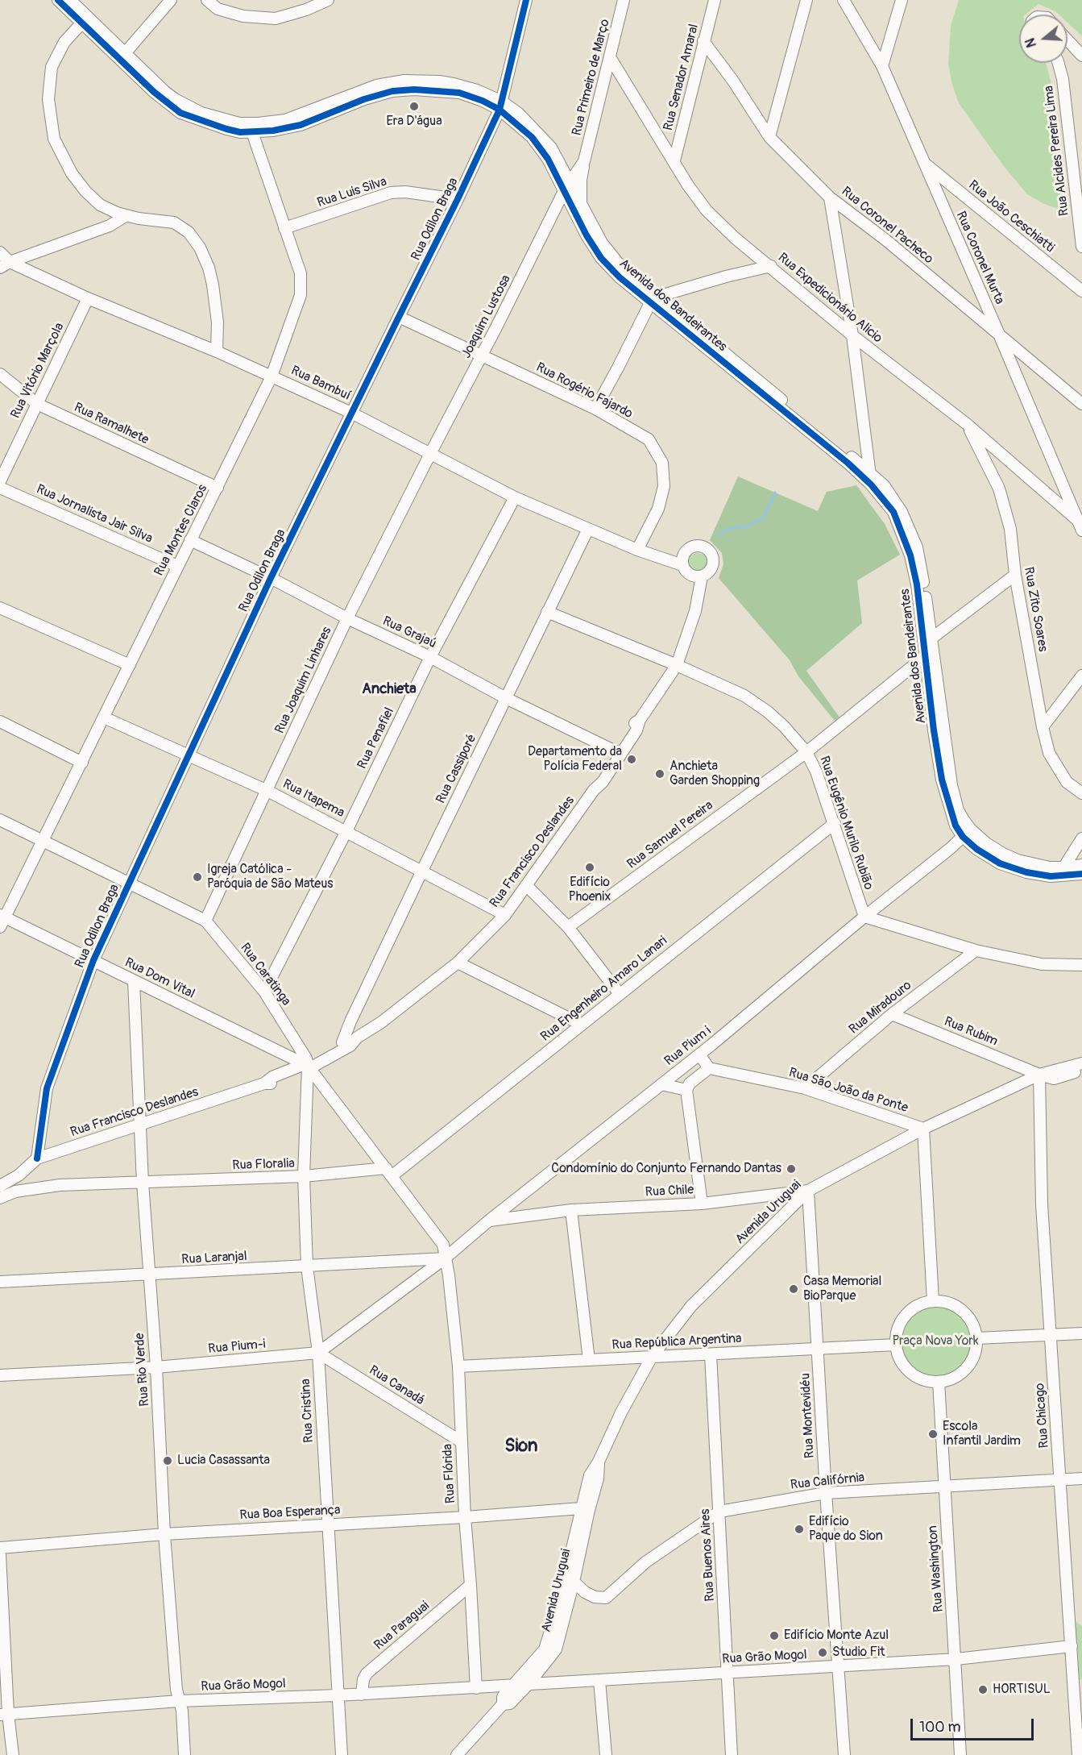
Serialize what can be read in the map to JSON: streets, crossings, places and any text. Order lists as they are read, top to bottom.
{
  "streets": {
    "street": [
      "Rua Primeiro de Março",
      "Rua Senador Amaral",
      "Rua Alcides Pereira Lima",
      "Rua Luis Silva",
      "Rua João Ceschiatti",
      "Rua Odilon Braga",
      "Rua Coronel Pacheco",
      "Rua Coronel Murta",
      "Rua Expedicionário Alicio",
      "Avenida dos Bandeirantes",
      "Joaquim Lustosa",
      "Rua Vitório Marçola",
      "Rua Bambuí",
      "Rua Rogério Fajardo",
      "Rua Ramalhete",
      "Rua Jornalista Jair Silva",
      "Rua Montes Claros",
      "Rua Zito Soares",
      "Rua Grajaú",
      "Rua Joaquim Linhares",
      "Rua Penafiel",
      "Rua Cassiporé",
      "Rua Itapema",
      "Rua Eugênio Murilo Rubião",
      "Rua Samuel Pereira",
      "Rua Francisco Deslandes",
      "Rua Caratinga",
      "Rua Dom Vital",
      "Rua Engenheiro Amaro Lanari",
      "Rua Miradouro",
      "Rua Rubim",
      "Rua Pium i",
      "Rua São João da Ponte",
      "Rua Floralia",
      "Rua Chile",
      "Avenida Uruguai",
      "Rua Laranjal",
      "Rua República Argentina",
      "Rua Pium-i",
      "Rua Rio Verde",
      "Rua Canadá",
      "Rua Cristina",
      "Rua Montevidéu",
      "Rua Chicago",
      "Rua Flórida",
      "Rua Califórnia",
      "Rua Boa Esperança",
      "Rua Buenos Aires",
      "Rua Washington",
      "Rua Paraguai",
      "Rua Grão Mogol"
    ]
  },
  "crossings": [
    ["Rua Primeiro de Março", "Rua Expedicionário Alicio"],
    ["Rua Primeiro de Março", "Avenida dos Bandeirantes"],
    ["Rua Primeiro de Março", "Joaquim Lustosa"],
    ["Rua Senador Amaral", "Rua Coronel Pacheco"],
    ["Rua Senador Amaral", "Rua Expedicionário Alicio"],
    ["Rua Luis Silva", "Rua Odilon Braga"],
    ["Rua Luis Silva", "Rua Montes Claros"],
    ["Rua João Ceschiatti", "Rua Coronel Murta"],
    ["Rua Odilon Braga", "Avenida dos Bandeirantes"],
    ["Rua Odilon Braga", "Rua Bambuí"],
    ["Rua Odilon Braga", "Rua Rogério Fajardo"],
    ["Rua Odilon Braga", "Rua Grajaú"],
    ["Rua Odilon Braga", "Rua Itapema"],
    ["Rua Odilon Braga", "Rua Francisco Deslandes"],
    ["Rua Odilon Braga", "Rua Caratinga"],
    ["Rua Odilon Braga", "Rua Dom Vital"],
    ["Rua Coronel Pacheco", "Rua Coronel Murta"],
    ["Rua Coronel Murta", "Rua Expedicionário Alicio"],
    ["Rua Expedicionário Alicio", "Rua Zito Soares"],
    ["Avenida dos Bandeirantes", "Joaquim Lustosa"],
    ["Avenida dos Bandeirantes", "Rua Montes Claros"],
    ["Avenida dos Bandeirantes", "Rua Samuel Pereira"],
    ["Joaquim Lustosa", "Rua Bambuí"],
    ["Joaquim Lustosa", "Rua Rogério Fajardo"],
    ["Joaquim Lustosa", "Rua Joaquim Linhares"],
    ["Rua Vitório Marçola", "Rua Bambuí"],
    ["Rua Vitório Marçola", "Rua Ramalhete"],
    ["Rua Bambuí", "Rua Rogério Fajardo"],
    ["Rua Bambuí", "Rua Montes Claros"],
    ["Rua Bambuí", "Rua Joaquim Linhares"],
    ["Rua Bambuí", "Rua Penafiel"],
    ["Rua Bambuí", "Rua Cassiporé"],
    ["Rua Bambuí", "Rua Francisco Deslandes"],
    ["Rua Ramalhete", "Rua Montes Claros"],
    ["Rua Jornalista Jair Silva", "Rua Montes Claros"],
    ["Rua Montes Claros", "Rua Grajaú"],
    ["Rua Montes Claros", "Rua Itapema"],
    ["Rua Montes Claros", "Rua Caratinga"],
    ["Rua Montes Claros", "Rua Dom Vital"],
    ["Rua Grajaú", "Rua Joaquim Linhares"],
    ["Rua Grajaú", "Rua Penafiel"],
    ["Rua Grajaú", "Rua Cassiporé"],
    ["Rua Grajaú", "Rua Francisco Deslandes"],
    ["Rua Joaquim Linhares", "Rua Itapema"],
    ["Rua Joaquim Linhares", "Rua Caratinga"],
    ["Rua Penafiel", "Rua Itapema"],
    ["Rua Penafiel", "Rua Caratinga"],
    ["Rua Cassiporé", "Rua Itapema"],
    ["Rua Cassiporé", "Rua Eugênio Murilo Rubião"],
    ["Rua Cassiporé", "Rua Francisco Deslandes"],
    ["Rua Itapema", "Rua Francisco Deslandes"],
    ["Rua Eugênio Murilo Rubião", "Rua Samuel Pereira"],
    ["Rua Eugênio Murilo Rubião", "Rua Francisco Deslandes"],
    ["Rua Eugênio Murilo Rubião", "Rua Engenheiro Amaro Lanari"],
    ["Rua Eugênio Murilo Rubião", "Rua Pium i"],
    ["Rua Francisco Deslandes", "Rua Caratinga"],
    ["Rua Francisco Deslandes", "Rua Dom Vital"],
    ["Rua Francisco Deslandes", "Rua Rio Verde"],
    ["Rua Francisco Deslandes", "Rua Cristina"],
    ["Rua Caratinga", "Rua Dom Vital"],
    ["Rua Caratinga", "Rua Engenheiro Amaro Lanari"],
    ["Rua Caratinga", "Rua Pium i"],
    ["Rua Caratinga", "Rua Floralia"],
    ["Rua Caratinga", "Rua Laranjal"],
    ["Rua Caratinga", "Rua Cristina"],
    ["Rua Caratinga", "Rua Flórida"],
    ["Rua Dom Vital", "Rua Rio Verde"],
    ["Rua Dom Vital", "Rua Cristina"],
    ["Rua Engenheiro Amaro Lanari", "Rua Floralia"],
    ["Rua Miradouro", "Rua Rubim"],
    ["Rua Miradouro", "Rua São João da Ponte"],
    ["Rua Rubim", "Avenida Uruguai"],
    ["Rua Rubim", "Rua Chicago"],
    ["Rua Pium i", "Rua Chile"],
    ["Rua Pium i", "Rua Laranjal"],
    ["Rua Pium i", "Rua Flórida"],
    ["Rua São João da Ponte", "Avenida Uruguai"],
    ["Rua Floralia", "Rua Rio Verde"],
    ["Rua Floralia", "Rua Cristina"],
    ["Rua Chile", "Avenida Uruguai"],
    ["Rua Chile", "Rua Montevidéu"],
    ["Avenida Uruguai", "Rua República Argentina"],
    ["Avenida Uruguai", "Rua Montevidéu"],
    ["Avenida Uruguai", "Rua Chicago"],
    ["Avenida Uruguai", "Rua Boa Esperança"],
    ["Avenida Uruguai", "Rua Grão Mogol"],
    ["Rua Laranjal", "Rua Rio Verde"],
    ["Rua Laranjal", "Rua Cristina"],
    ["Rua Laranjal", "Rua Flórida"],
    ["Rua República Argentina", "Rua Montevidéu"],
    ["Rua República Argentina", "Rua Flórida"],
    ["Rua República Argentina", "Rua Buenos Aires"],
    ["Rua República Argentina", "Rua Washington"],
    ["Rua Pium-i", "Rua Rio Verde"],
    ["Rua Pium-i", "Rua Canadá"],
    ["Rua Pium-i", "Rua Cristina"],
    ["Rua Rio Verde", "Rua Boa Esperança"],
    ["Rua Rio Verde", "Rua Grão Mogol"],
    ["Rua Canadá", "Rua Cristina"],
    ["Rua Canadá", "Rua Flórida"],
    ["Rua Cristina", "Rua Boa Esperança"],
    ["Rua Cristina", "Rua Grão Mogol"],
    ["Rua Montevidéu", "Rua Califórnia"],
    ["Rua Montevidéu", "Rua Grão Mogol"],
    ["Rua Chicago", "Rua Califórnia"],
    ["Rua Chicago", "Rua Grão Mogol"],
    ["Rua Flórida", "Rua Boa Esperança"],
    ["Rua Flórida", "Rua Paraguai"],
    ["Rua Flórida", "Rua Grão Mogol"],
    ["Rua Califórnia", "Rua Buenos Aires"],
    ["Rua Califórnia", "Rua Washington"],
    ["Rua Buenos Aires", "Rua Grão Mogol"],
    ["Rua Washington", "Rua Grão Mogol"],
    ["Rua Paraguai", "Rua Grão Mogol"]
  ],
  "districts": ["Anchieta", "Sion"],
  "parks": ["Praça Nova York"],
  "places": [
    "Era D'água",
    "Departamento da Polícia Federal",
    "Anchieta Garden Shopping",
    "Edifício Phoenix",
    "Igreja Católica - Paróquia de São Mateus",
    "Condomínio do Conjunto Fernando Dantas",
    "Casa Memorial BioParque",
    "Escola Infantil Jardim",
    "Lucia Casassanta",
    "Edifício Paque do Sion",
    "Edifício Monte Azul",
    "Studio Fit",
    "HORTISUL"
  ],
  "scale_bar": "100 m",
  "north": "left"
}
